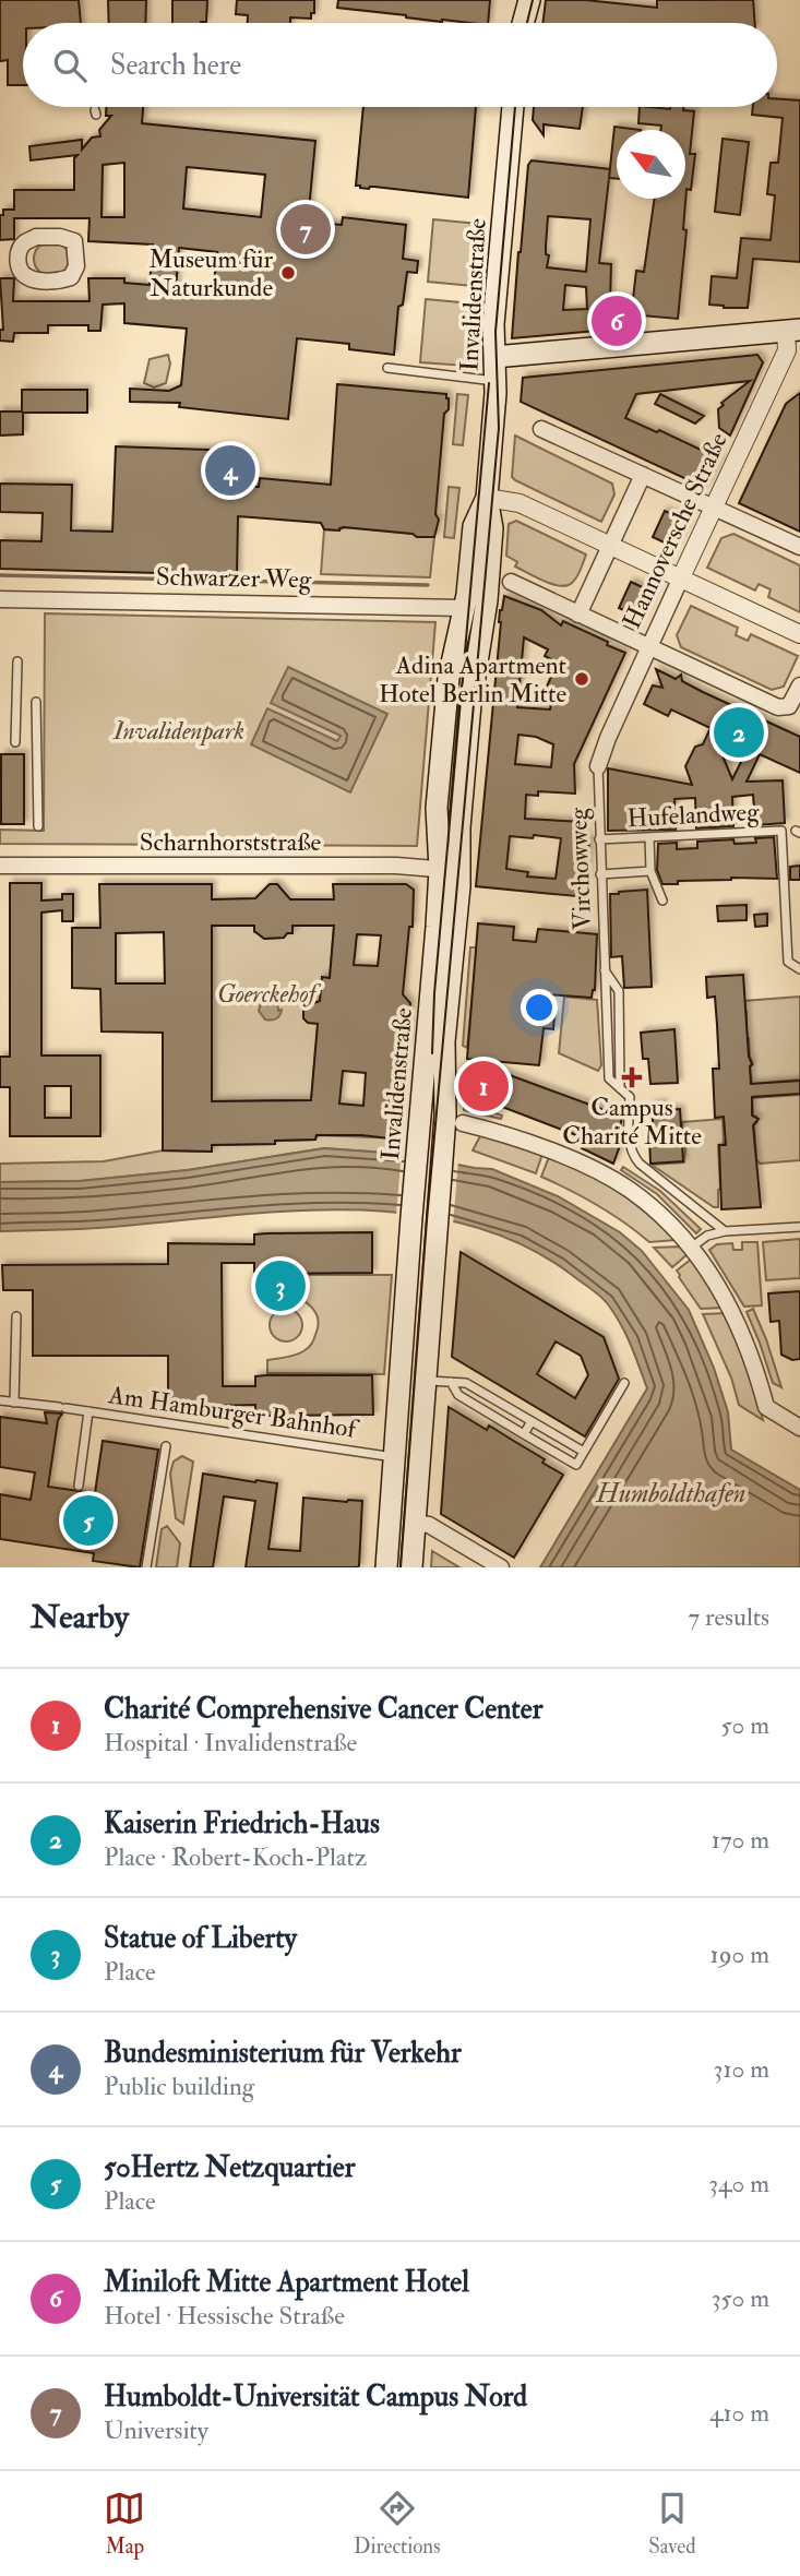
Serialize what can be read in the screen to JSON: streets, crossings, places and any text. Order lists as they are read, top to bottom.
{
  "streets": {
    "main road": ["Invalidenstraße"],
    "street": ["Hannoversche Straße", "Schwarzer Weg", "Scharnhorststraße"],
    "lane": ["Hufelandweg", "Virchowweg", "Am Hamburger Bahnhof"]
  },
  "crossings": [
    ["Invalidenstraße", "Schwarzer Weg"],
    ["Invalidenstraße", "Scharnhorststraße"],
    ["Invalidenstraße", "Am Hamburger Bahnhof"],
    ["Hannoversche Straße", "Virchowweg"],
    ["Hufelandweg", "Virchowweg"]
  ],
  "water": ["Humboldthafen"],
  "parks": ["Invalidenpark", "Goerckehof"],
  "places": {
    "other": ["Museum für Naturkunde", "Adina Apartment Hotel Berlin Mitte"],
    "health": ["Campus Charité Mitte"]
  },
  "north": "top left",
  "page": {
    "search": "Search here",
    "pins": [
      "7",
      "6",
      "4",
      "2",
      "1",
      "3",
      "5"
    ],
    "heading": ["Nearby", "7 results"],
    "list": [
      {
        "mark": "1",
        "name": "Charité Comprehensive Cancer Center",
        "note": "Hospital · Invalidenstraße",
        "value": "50 m"
      },
      {
        "mark": "2",
        "name": "Kaiserin Friedrich-Haus",
        "note": "Place · Robert-Koch-Platz",
        "value": "170 m"
      },
      {
        "mark": "3",
        "name": "Statue of Liberty",
        "note": "Place",
        "value": "190 m"
      },
      {
        "mark": "4",
        "name": "Bundesministerium für Verkehr",
        "note": "Public building",
        "value": "310 m"
      },
      {
        "mark": "5",
        "name": "50Hertz Netzquartier",
        "note": "Place",
        "value": "340 m"
      },
      {
        "mark": "6",
        "name": "Miniloft Mitte Apartment Hotel",
        "note": "Hotel · Hessische Straße",
        "value": "350 m"
      },
      {
        "mark": "7",
        "name": "Humboldt-Universität Campus Nord",
        "note": "University",
        "value": "410 m"
      }
    ],
    "nav": ["Map", "Directions", "Saved"]
  }
}
